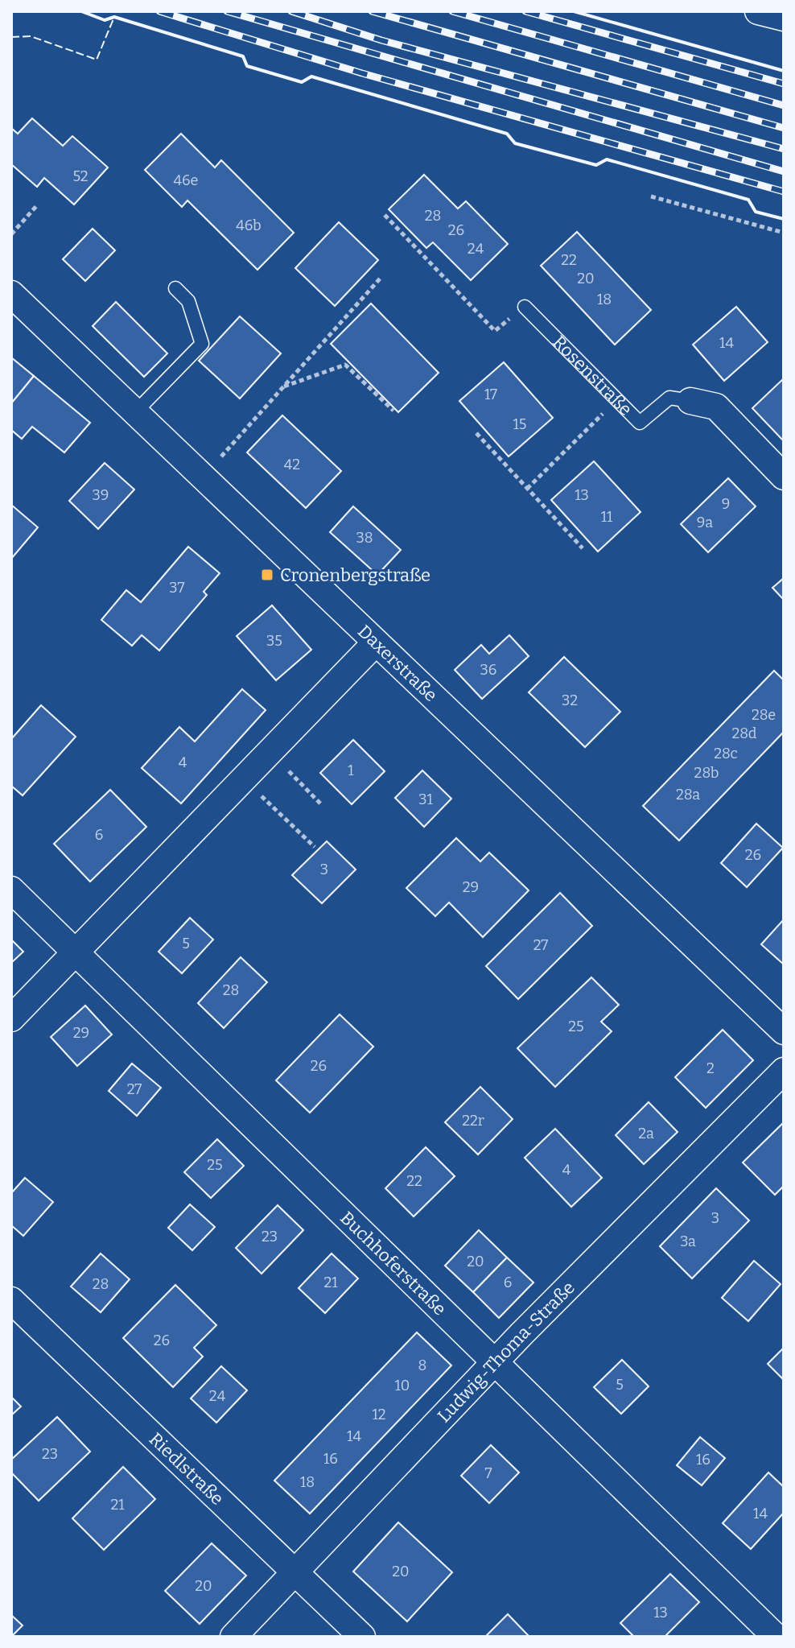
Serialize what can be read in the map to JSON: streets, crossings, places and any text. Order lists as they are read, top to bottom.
{
  "streets": {
    "street": [
      "Rosenstraße",
      "Daxerstraße",
      "Buchhoferstraße",
      "Ludwig-Thoma-Straße",
      "Riedlstraße"
    ]
  },
  "crossings": [
    ["Buchhoferstraße", "Ludwig-Thoma-Straße"],
    ["Ludwig-Thoma-Straße", "Riedlstraße"]
  ],
  "places": {
    "transit": ["Cronenbergstraße"]
  },
  "house_numbers": [
    "52",
    "46e",
    "28",
    "46b",
    "26",
    "24",
    "22",
    "20",
    "18",
    "14",
    "17",
    "15",
    "42",
    "39",
    "13",
    "9",
    "11",
    "9a",
    "38",
    "37",
    "35",
    "36",
    "32",
    "28e",
    "28d",
    "28c",
    "4",
    "1",
    "28b",
    "28a",
    "31",
    "6",
    "26",
    "3",
    "29",
    "5",
    "27",
    "28",
    "25",
    "29",
    "26",
    "2",
    "27",
    "22r",
    "2a",
    "25",
    "4",
    "22",
    "3",
    "23",
    "3a",
    "20",
    "21",
    "6",
    "28",
    "26",
    "8",
    "5",
    "10",
    "24",
    "12",
    "14",
    "23",
    "16",
    "16",
    "7",
    "18",
    "21",
    "14",
    "20",
    "20",
    "13"
  ]
}
